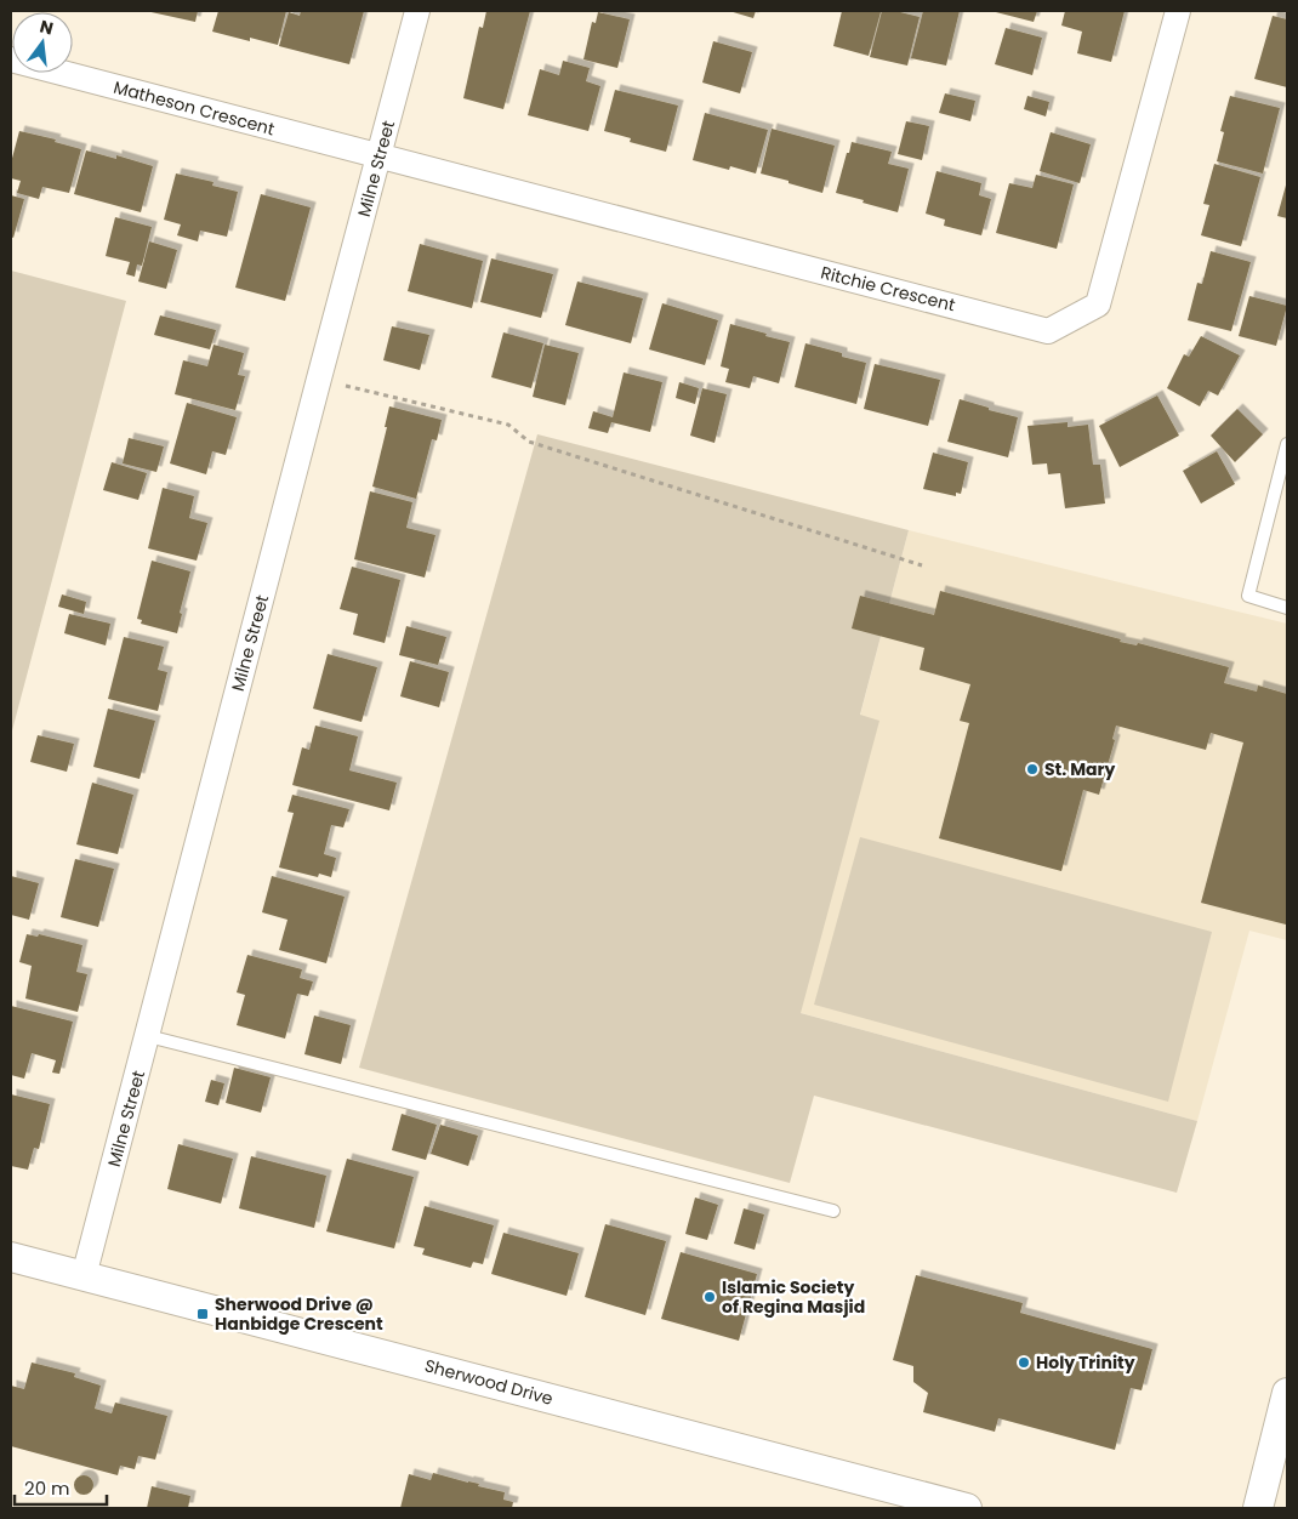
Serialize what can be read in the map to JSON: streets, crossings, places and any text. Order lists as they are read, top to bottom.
{
  "streets": {
    "street": [
      "Matheson Crescent",
      "Milne Street",
      "Ritchie Crescent",
      "Sherwood Drive"
    ]
  },
  "crossings": [
    ["Matheson Crescent", "Milne Street"],
    ["Matheson Crescent", "Ritchie Crescent"],
    ["Milne Street", "Ritchie Crescent"],
    ["Milne Street", "Sherwood Drive"]
  ],
  "places": {
    "other": ["St. Mary", "Islamic Society of Regina Masjid", "Holy Trinity"],
    "transit": ["Sherwood Drive @ Hanbidge Crescent"]
  },
  "scale_bar": "20 m",
  "north": "top"
}
